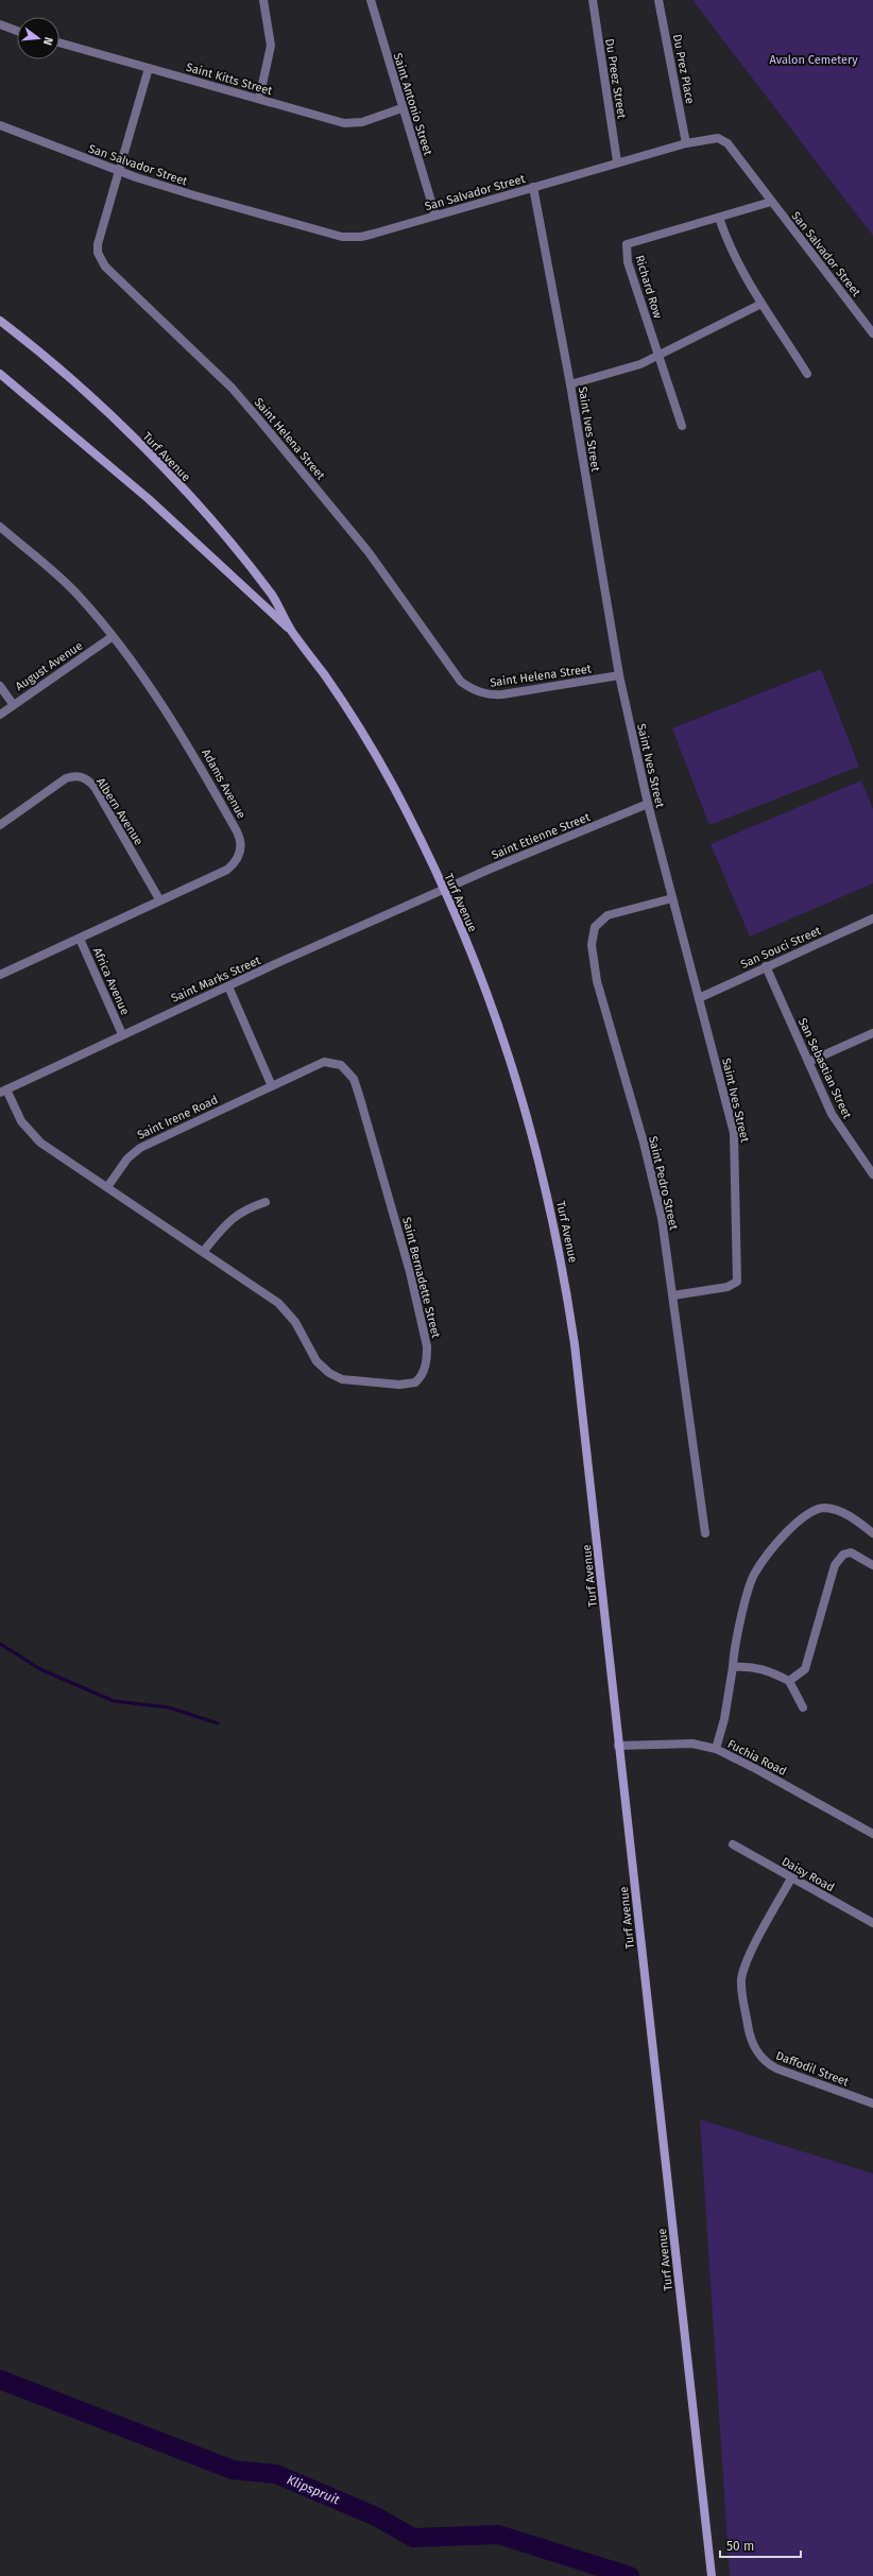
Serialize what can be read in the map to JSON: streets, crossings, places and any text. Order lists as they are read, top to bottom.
{
  "streets": {
    "main road": ["Turf Avenue"],
    "street": [
      "Du Prez Place",
      "Saint Kitts Street",
      "Du Preez Street",
      "Saint Antonio Street",
      "San Salvador Street",
      "Richard Row",
      "Saint Ives Street",
      "Saint Helena Street",
      "August Avenue",
      "Adams Avenue",
      "Albern Avenue",
      "Saint Etienne Street",
      "San Souci Street",
      "Saint Marks Street",
      "Africa Avenue",
      "San Sebastian Street",
      "Saint Irene Road",
      "Saint Pedro Street",
      "Saint Bernadette Street",
      "Fuchia Road",
      "Daisy Road",
      "Daffodil Street"
    ]
  },
  "crossings": [
    ["Du Prez Place", "San Salvador Street"],
    ["Saint Kitts Street", "Saint Antonio Street"],
    ["Saint Kitts Street", "Saint Helena Street"],
    ["Du Preez Street", "San Salvador Street"],
    ["Saint Antonio Street", "San Salvador Street"],
    ["San Salvador Street", "Richard Row"],
    ["San Salvador Street", "Saint Ives Street"],
    ["San Salvador Street", "Saint Helena Street"],
    ["Saint Ives Street", "Saint Helena Street"],
    ["Saint Ives Street", "Saint Etienne Street"],
    ["Saint Ives Street", "San Souci Street"],
    ["Saint Ives Street", "Saint Pedro Street"],
    ["Turf Avenue", "Saint Etienne Street"],
    ["Turf Avenue", "Saint Marks Street"],
    ["Turf Avenue", "Fuchia Road"],
    ["August Avenue", "Adams Avenue"],
    ["Adams Avenue", "Albern Avenue"],
    ["Adams Avenue", "Africa Avenue"],
    ["Saint Etienne Street", "Saint Marks Street"],
    ["San Souci Street", "San Sebastian Street"],
    ["Saint Marks Street", "Africa Avenue"],
    ["Saint Marks Street", "Saint Bernadette Street"],
    ["Saint Irene Road", "Saint Bernadette Street"],
    ["Daisy Road", "Daffodil Street"]
  ],
  "water": ["Klipspruit"],
  "parks": ["Avalon Cemetery"],
  "scale_bar": "50 m",
  "north": "right"
}
